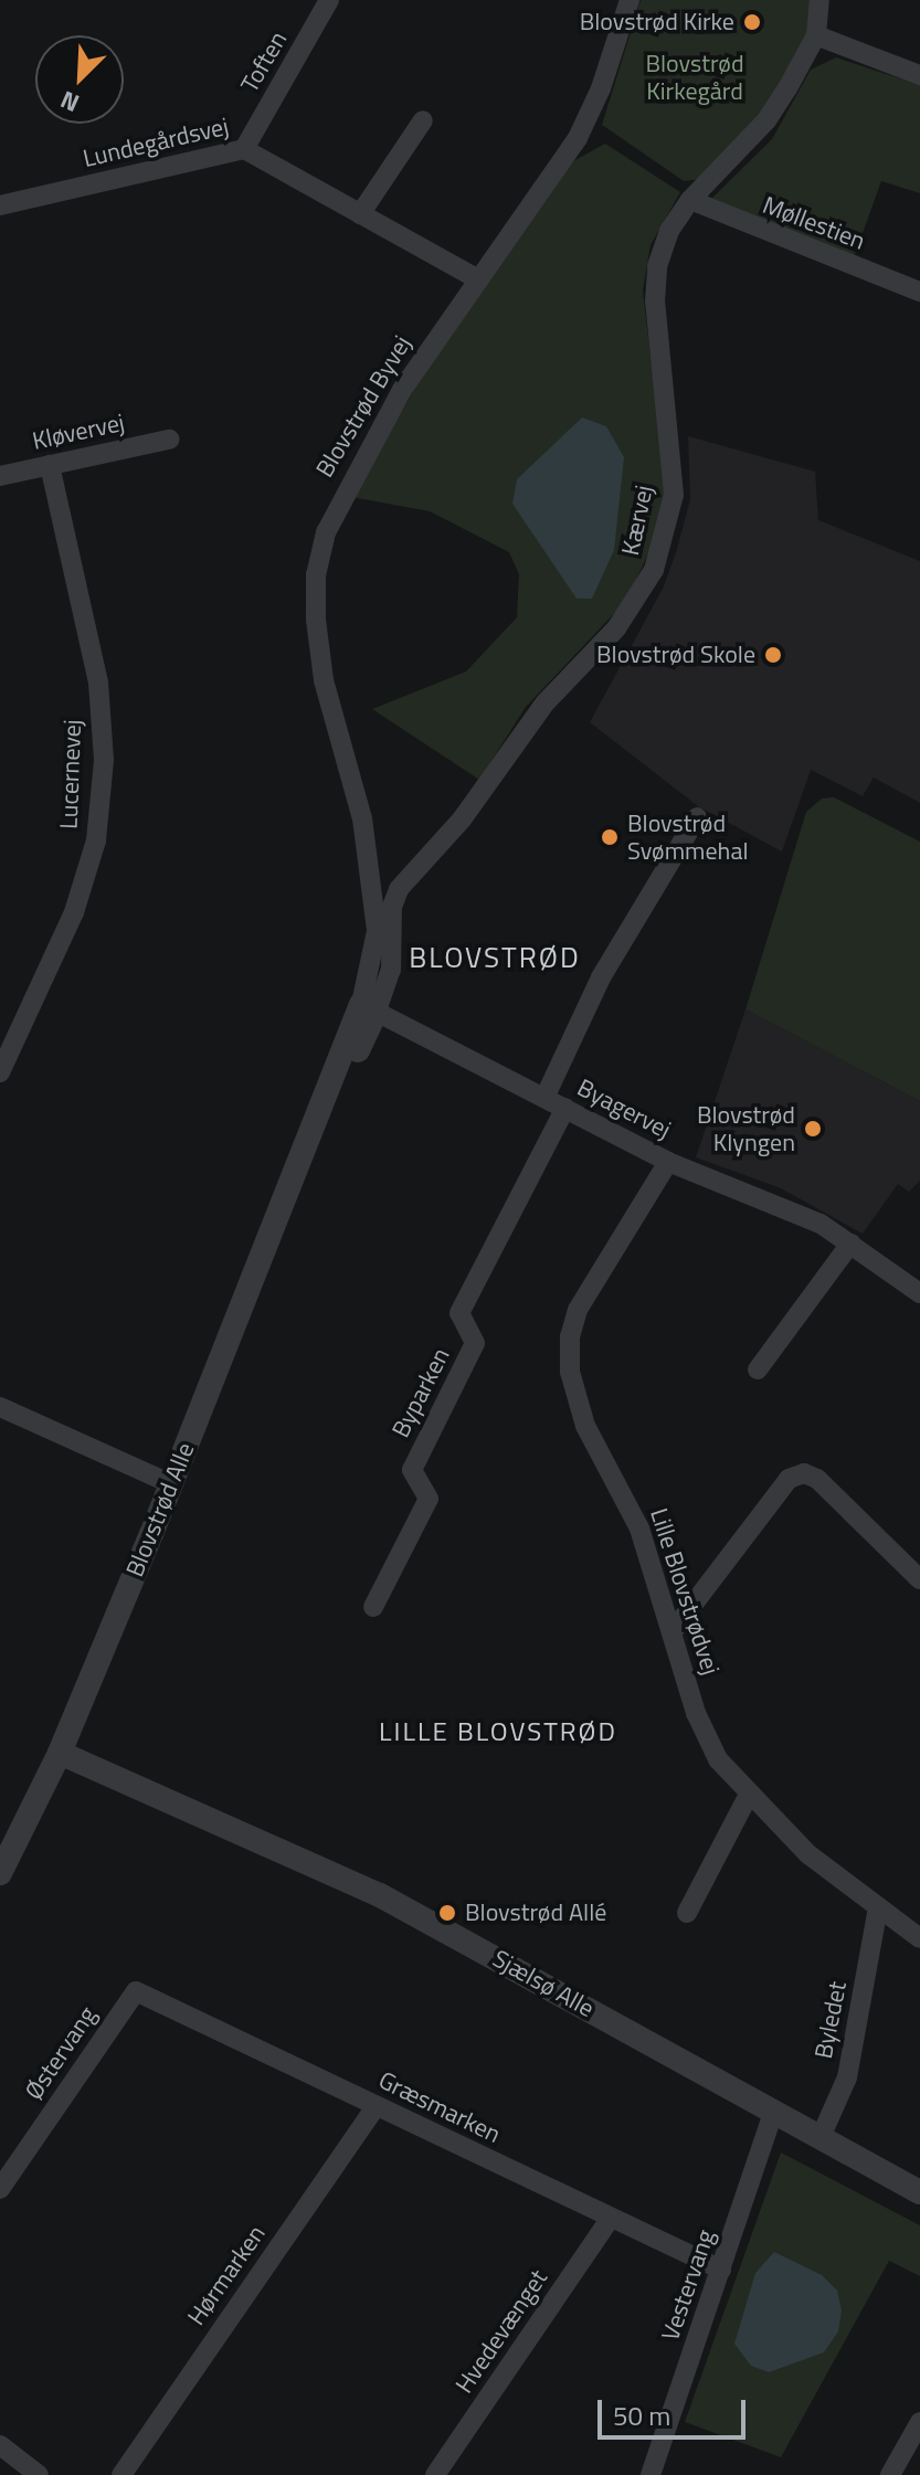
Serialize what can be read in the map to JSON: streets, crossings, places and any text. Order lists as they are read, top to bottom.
{
  "streets": {
    "street": [
      "Toften",
      "Lundegårdsvej",
      "Møllestien",
      "Blovstrød Byvej",
      "Kløvervej",
      "Kærvej",
      "Lucernevej",
      "Byagervej",
      "Byparken",
      "Blovstrød Alle",
      "Lille Blovstrødvej",
      "Sjælsø Alle",
      "Byledet",
      "Østervang",
      "Græsmarken",
      "Hørmarken",
      "Vestervang",
      "Hvedevænget"
    ]
  },
  "crossings": [
    ["Toften", "Lundegårdsvej"],
    ["Lundegårdsvej", "Blovstrød Byvej"],
    ["Møllestien", "Kærvej"],
    ["Blovstrød Byvej", "Byagervej"],
    ["Blovstrød Byvej", "Blovstrød Alle"],
    ["Kløvervej", "Lucernevej"],
    ["Byagervej", "Byparken"],
    ["Byagervej", "Blovstrød Alle"],
    ["Byagervej", "Lille Blovstrødvej"],
    ["Blovstrød Alle", "Sjælsø Alle"],
    ["Lille Blovstrødvej", "Byledet"],
    ["Sjælsø Alle", "Byledet"],
    ["Sjælsø Alle", "Vestervang"],
    ["Østervang", "Græsmarken"],
    ["Græsmarken", "Hørmarken"],
    ["Græsmarken", "Vestervang"],
    ["Græsmarken", "Hvedevænget"]
  ],
  "districts": ["BLOVSTRØD", "LILLE BLOVSTRØD"],
  "parks": ["Blovstrød Kirkegård"],
  "places": [
    "Blovstrød Kirke",
    "Blovstrød Skole",
    "Blovstrød Svømmehal",
    "Blovstrød Klyngen",
    "Blovstrød Allé"
  ],
  "scale_bar": "50 m",
  "north": "bottom left"
}
